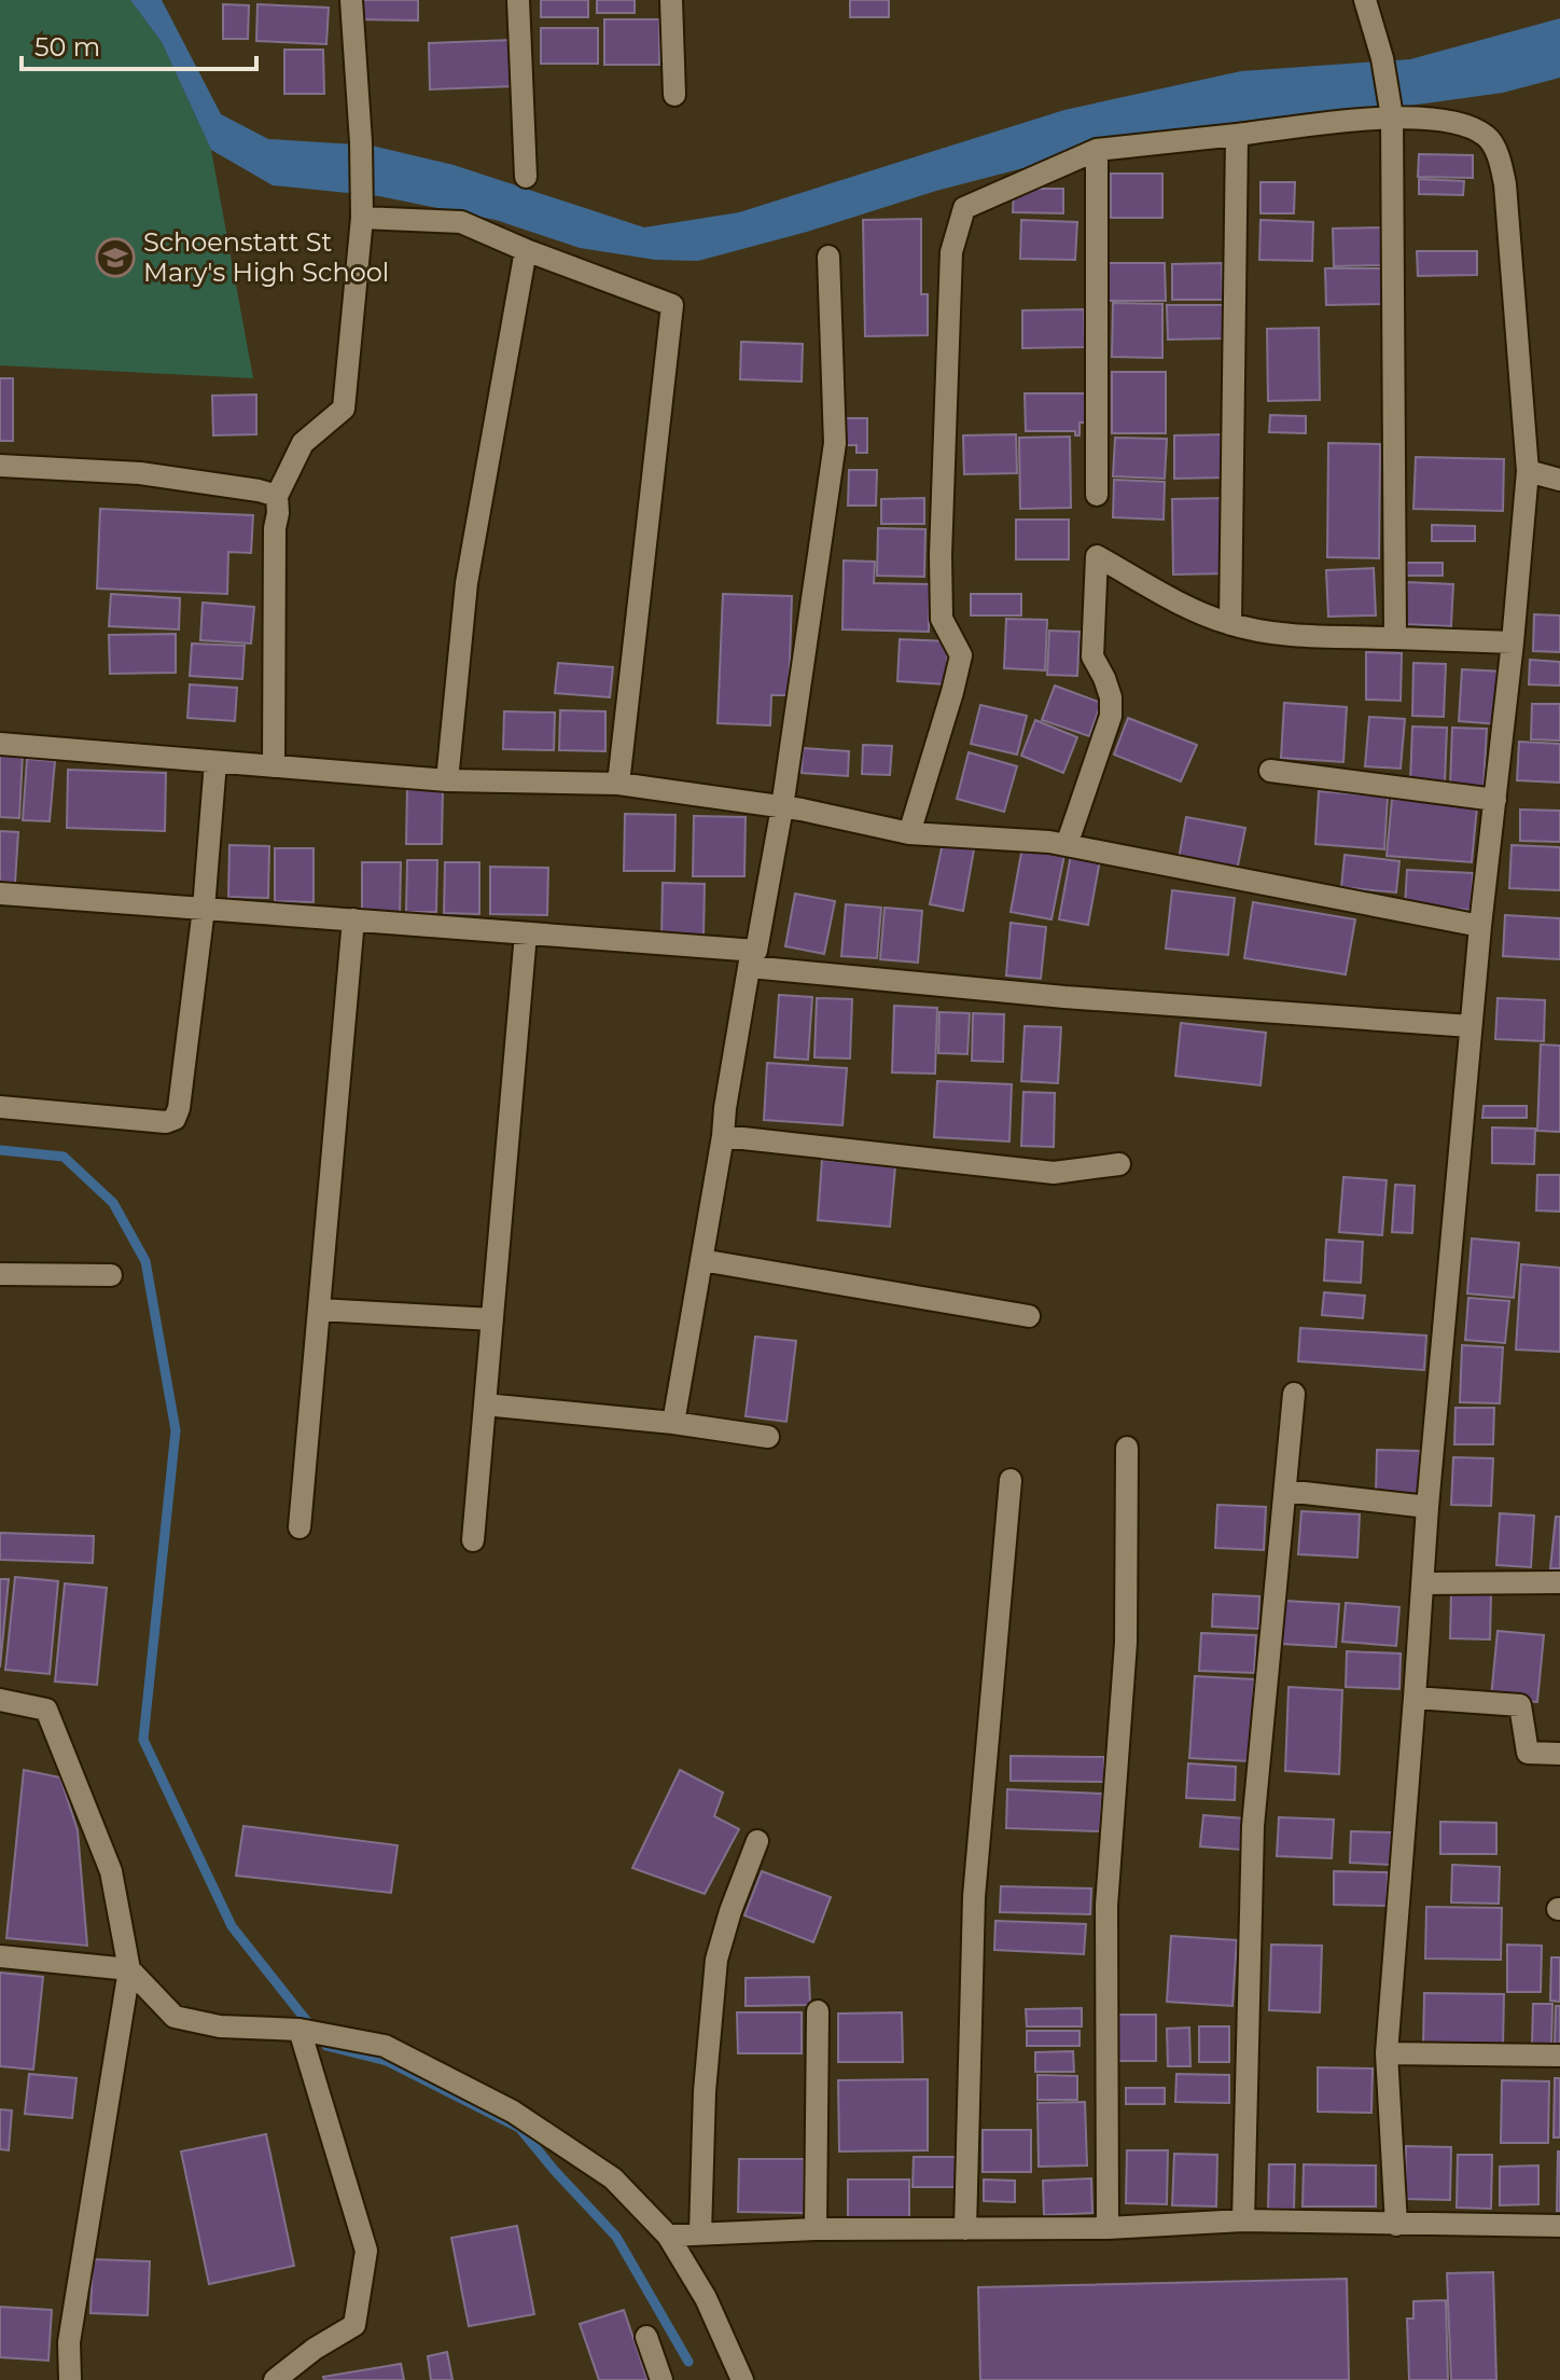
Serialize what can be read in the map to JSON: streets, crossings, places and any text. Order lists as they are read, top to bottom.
{
  "places": {
    "school or university": ["Schoenstatt St Mary's High School"]
  },
  "scale_bar": "50 m"
}
